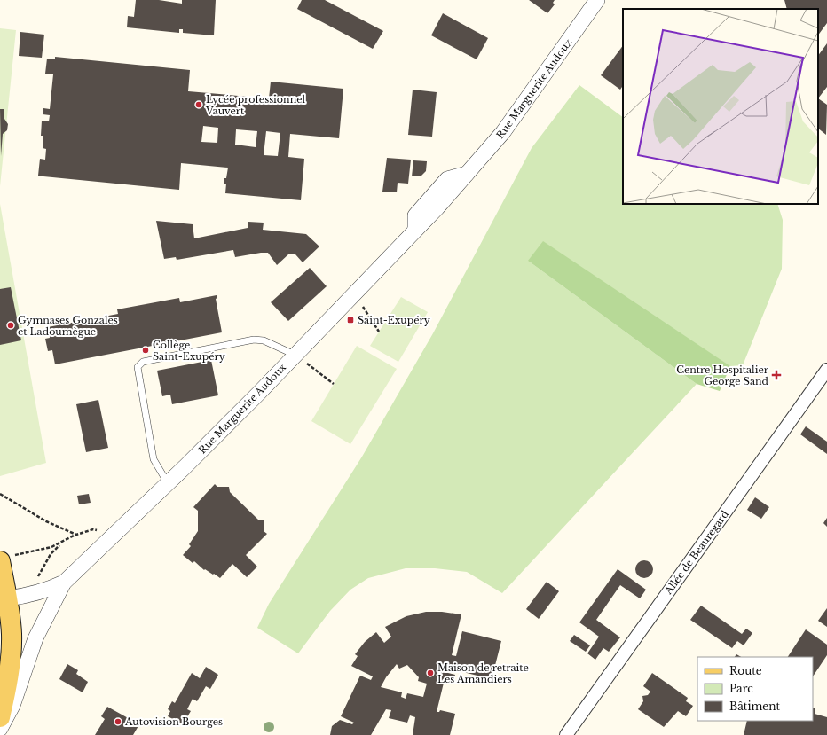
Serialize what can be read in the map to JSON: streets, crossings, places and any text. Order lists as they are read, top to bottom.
{
  "streets": {
    "street": ["Rue Marguerite Audoux", "Allée de Beauregard"]
  },
  "places": {
    "other": [
      "Lycée professionnel Vauvert",
      "Gymnases Gonzales et Ladoumègue",
      "Collège Saint-Exupéry",
      "Maison de retraite Les Amandiers",
      "Autovision Bourges"
    ],
    "transit": ["Saint-Exupéry"],
    "health": ["Centre Hospitalier George Sand"]
  },
  "legend": ["Route", "Parc", "Bâtiment"]
}
